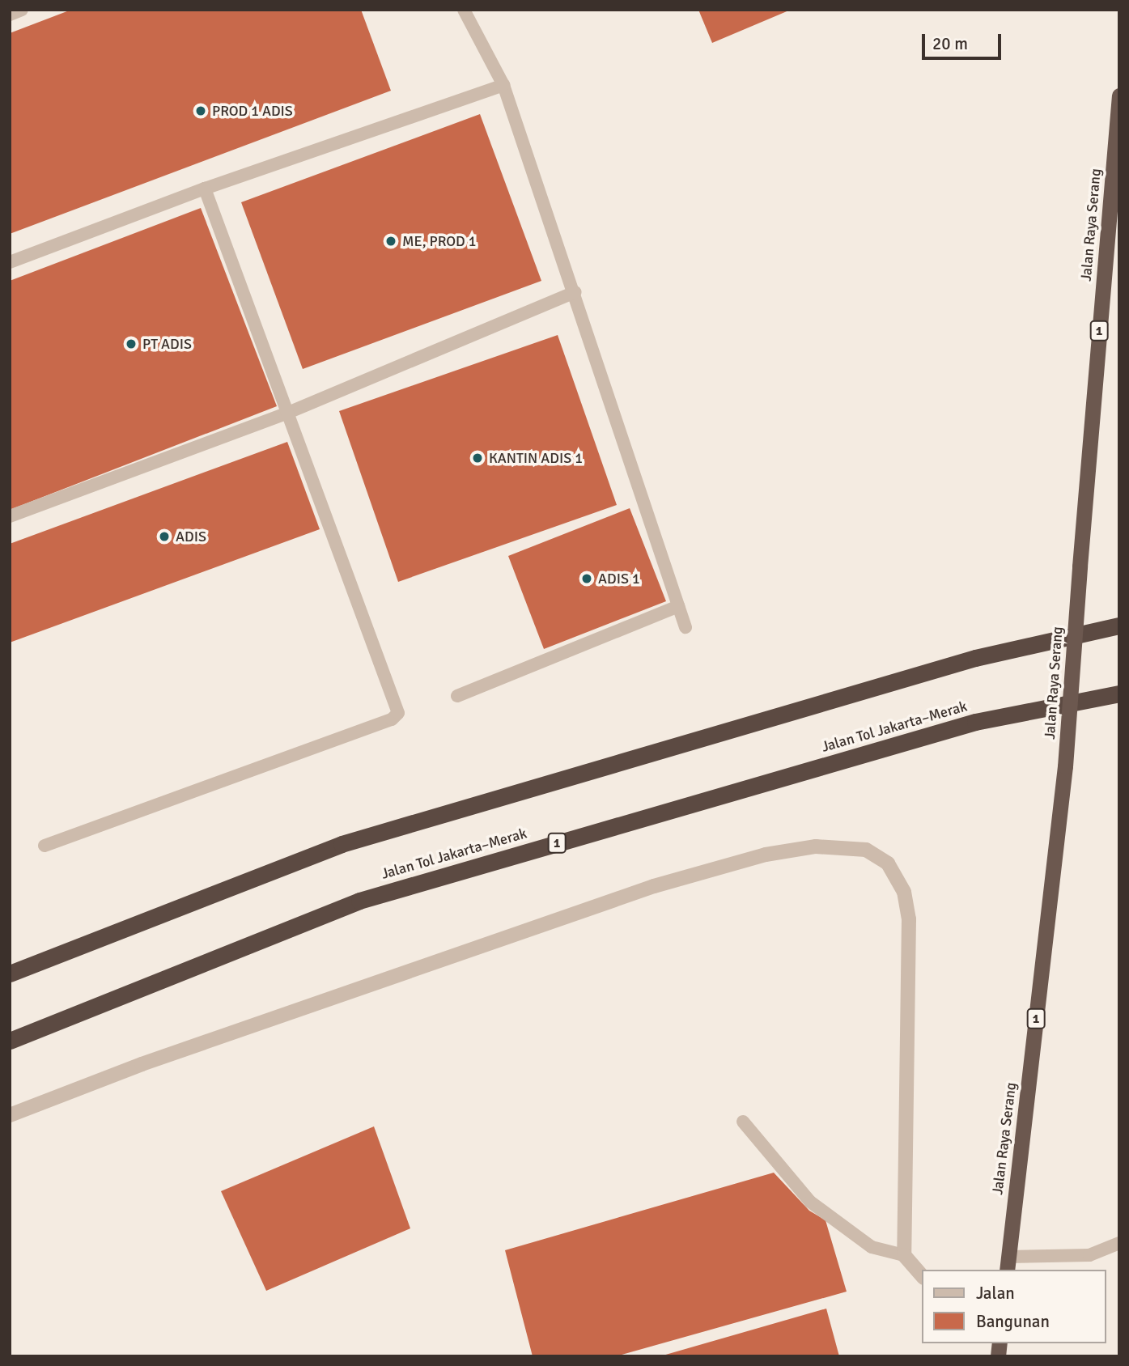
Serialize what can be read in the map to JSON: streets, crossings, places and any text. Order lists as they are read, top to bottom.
{
  "streets": {
    "highway": ["Jalan Raya Serang", "1", "Jalan Tol Jakarta–Merak"]
  },
  "places": [
    "PROD 1 ADIS",
    "ME, PROD 1",
    "PT ADIS",
    "KANTIN ADIS 1",
    "ADIS",
    "ADIS 1"
  ],
  "legend": ["Jalan", "Bangunan"],
  "scale_bar": "20 m"
}
